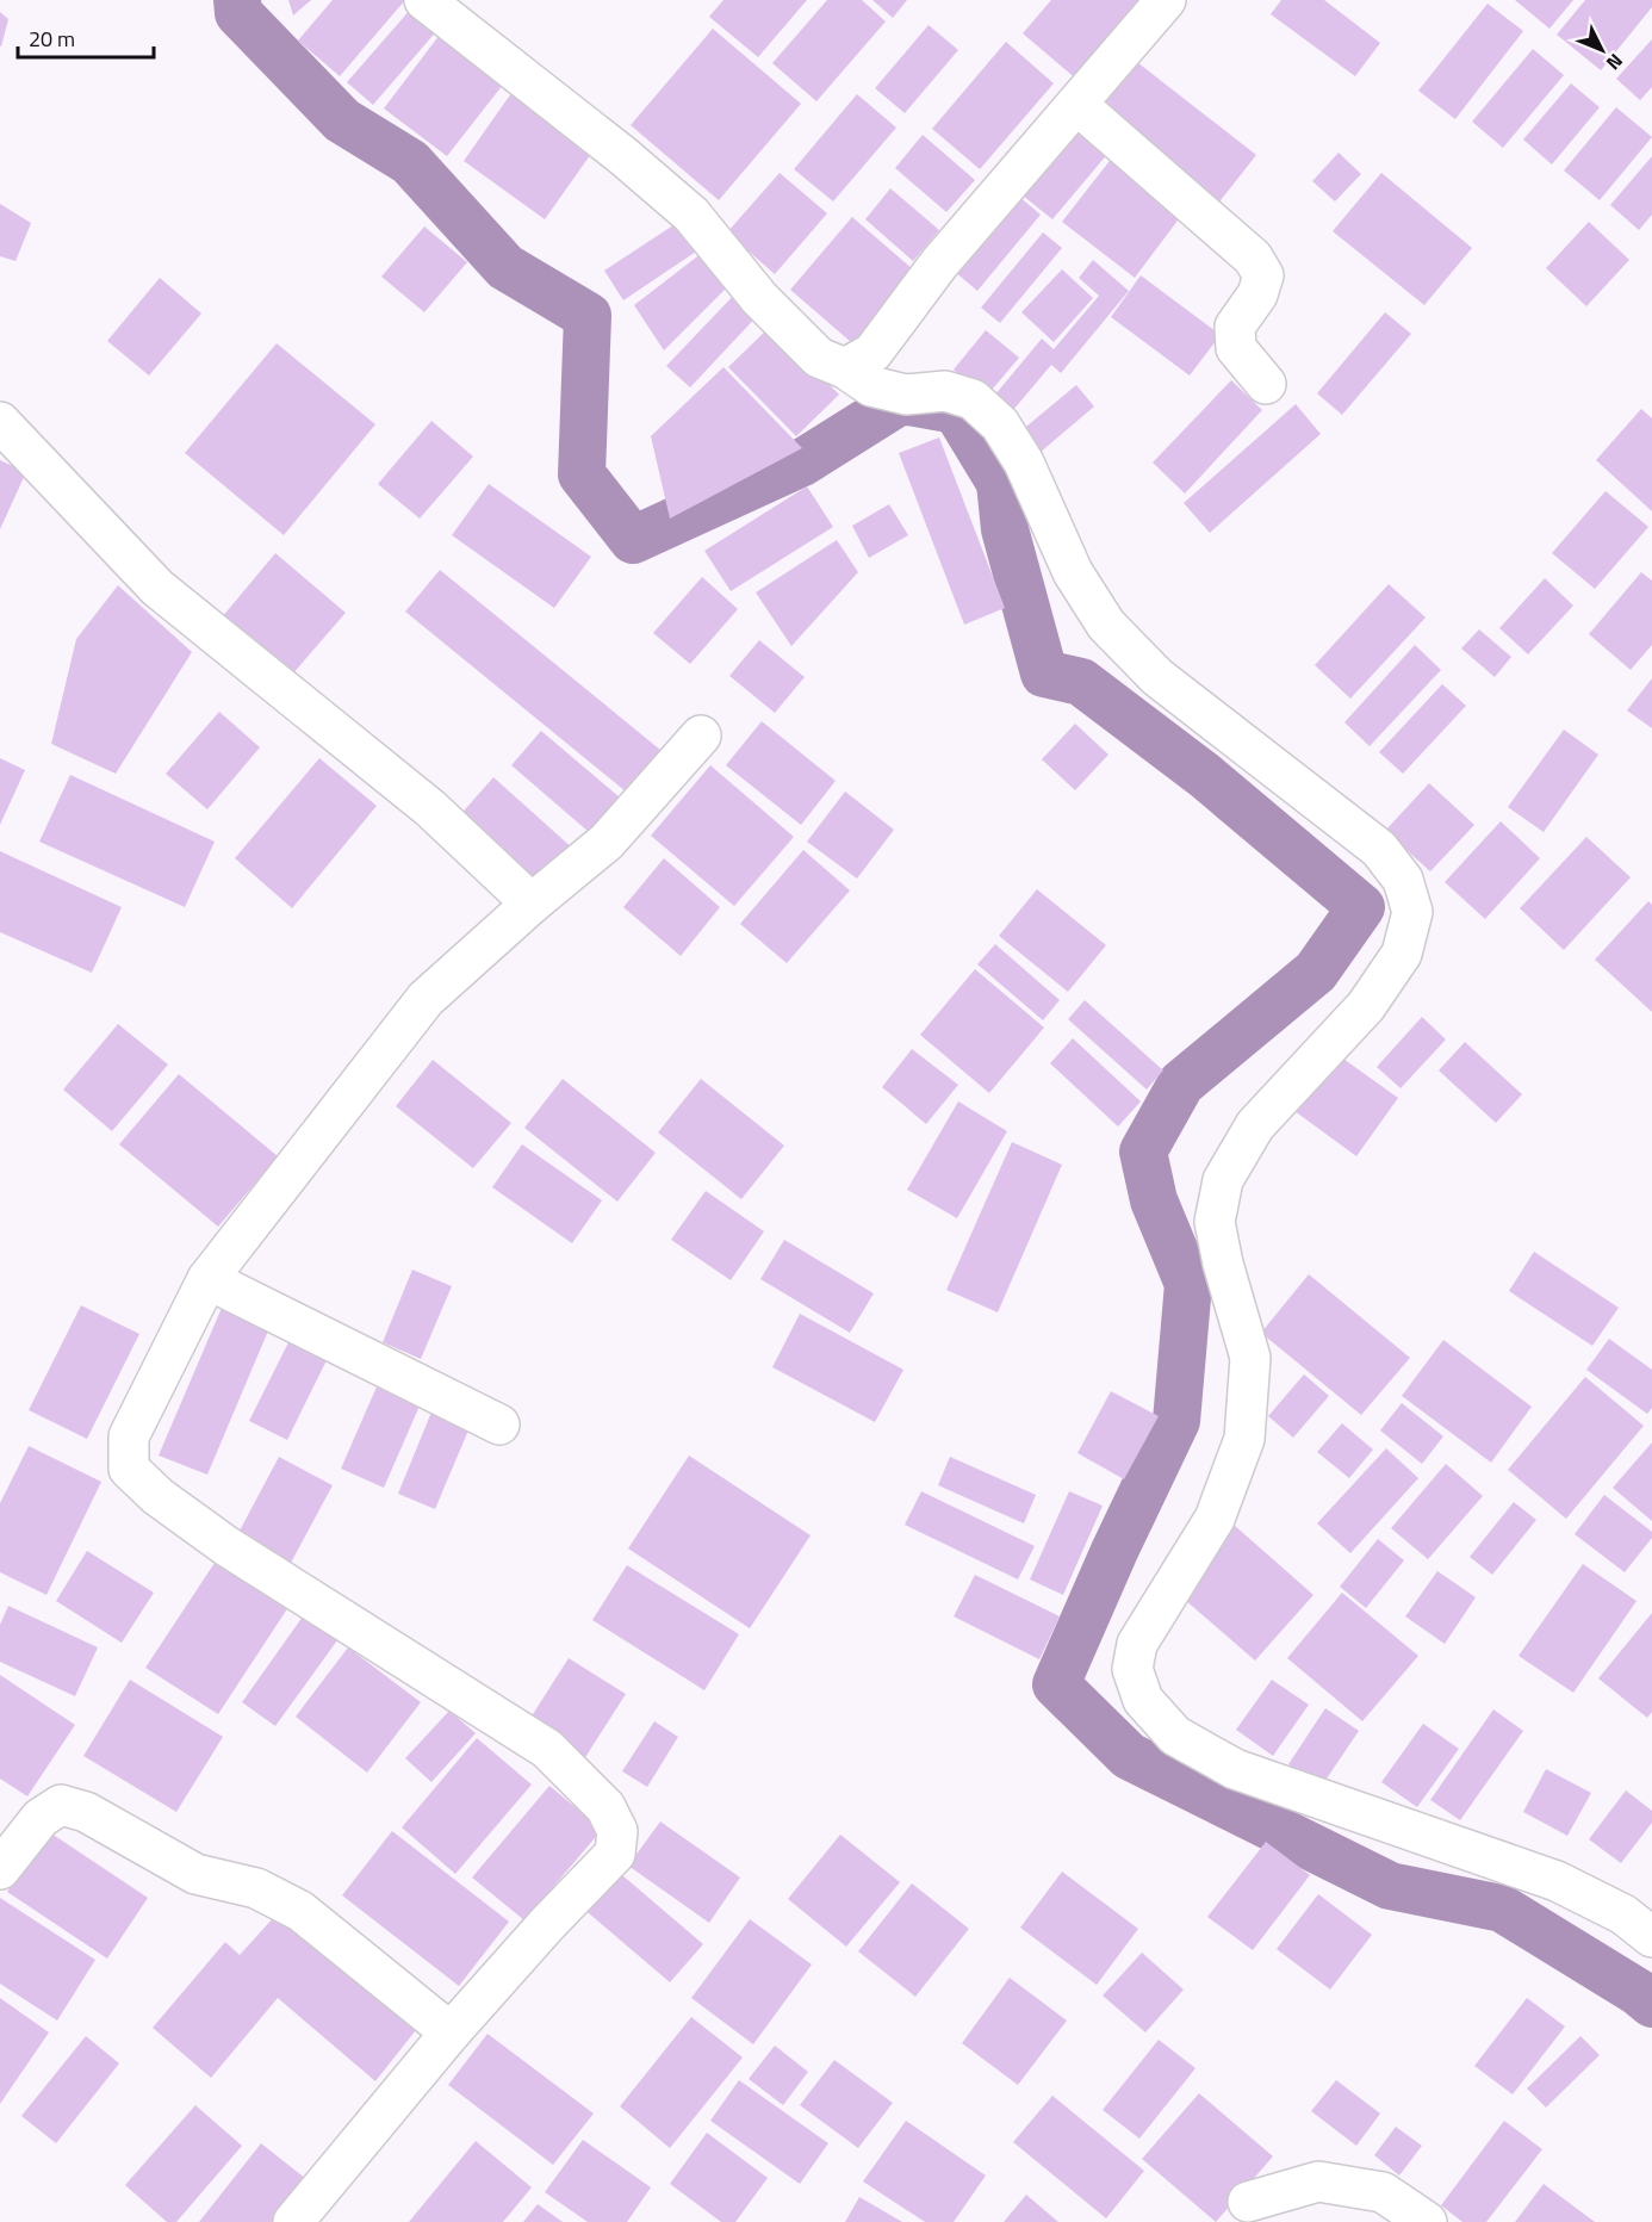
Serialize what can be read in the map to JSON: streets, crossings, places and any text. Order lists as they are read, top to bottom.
{
  "scale_bar": "20 m",
  "north": "bottom right"
}
